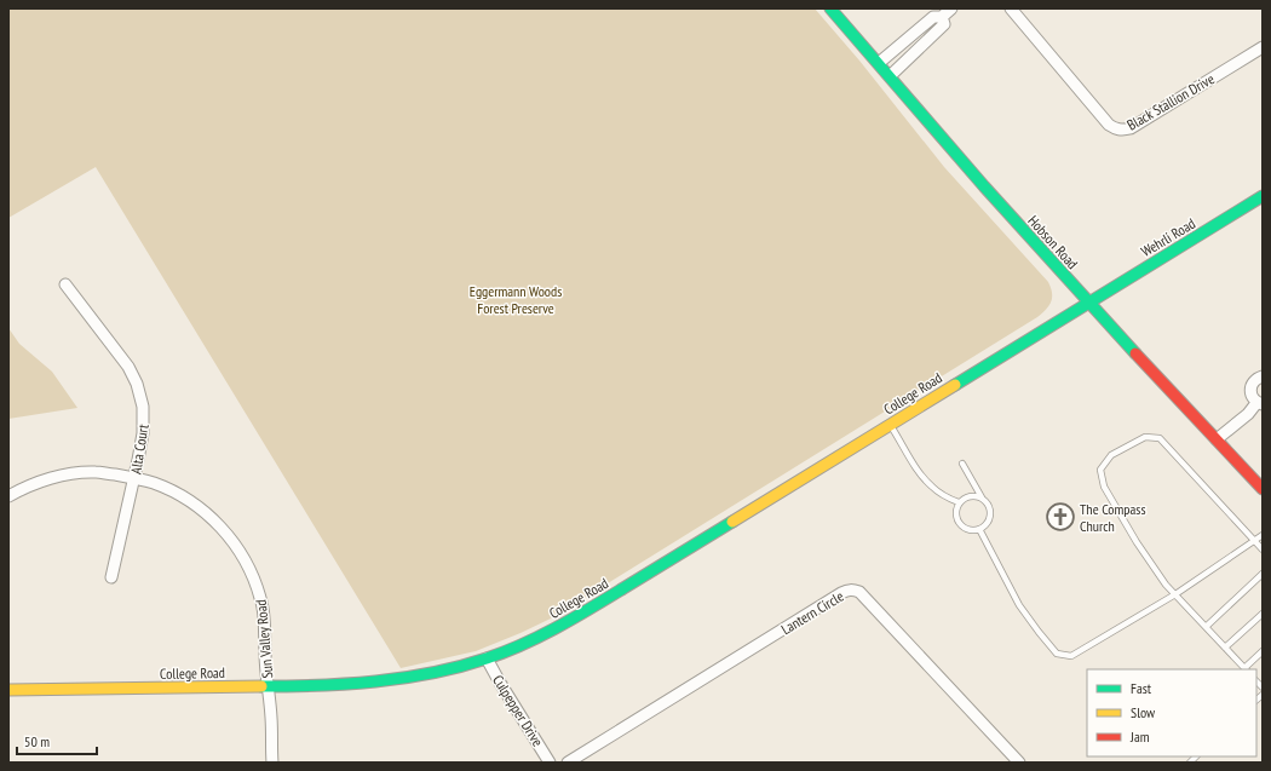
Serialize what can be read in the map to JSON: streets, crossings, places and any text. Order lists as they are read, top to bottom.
{
  "streets": {
    "main road": ["Wehrli Road", "Hobson Road", "College Road"],
    "street": [
      "Black Stallion Drive",
      "Alta Court",
      "Lantern Circle",
      "Sun Valley Road",
      "Culpepper Drive"
    ]
  },
  "crossings": [
    ["Wehrli Road", "Hobson Road"],
    ["Wehrli Road", "College Road"],
    ["Hobson Road", "College Road"],
    ["College Road", "Sun Valley Road"],
    ["College Road", "Culpepper Drive"],
    ["Alta Court", "Sun Valley Road"]
  ],
  "parks": ["Eggermann Woods Forest Preserve"],
  "places": {
    "church": ["The Compass Church"]
  },
  "legend": ["Fast", "Slow", "Jam"],
  "scale_bar": "50 m"
}
